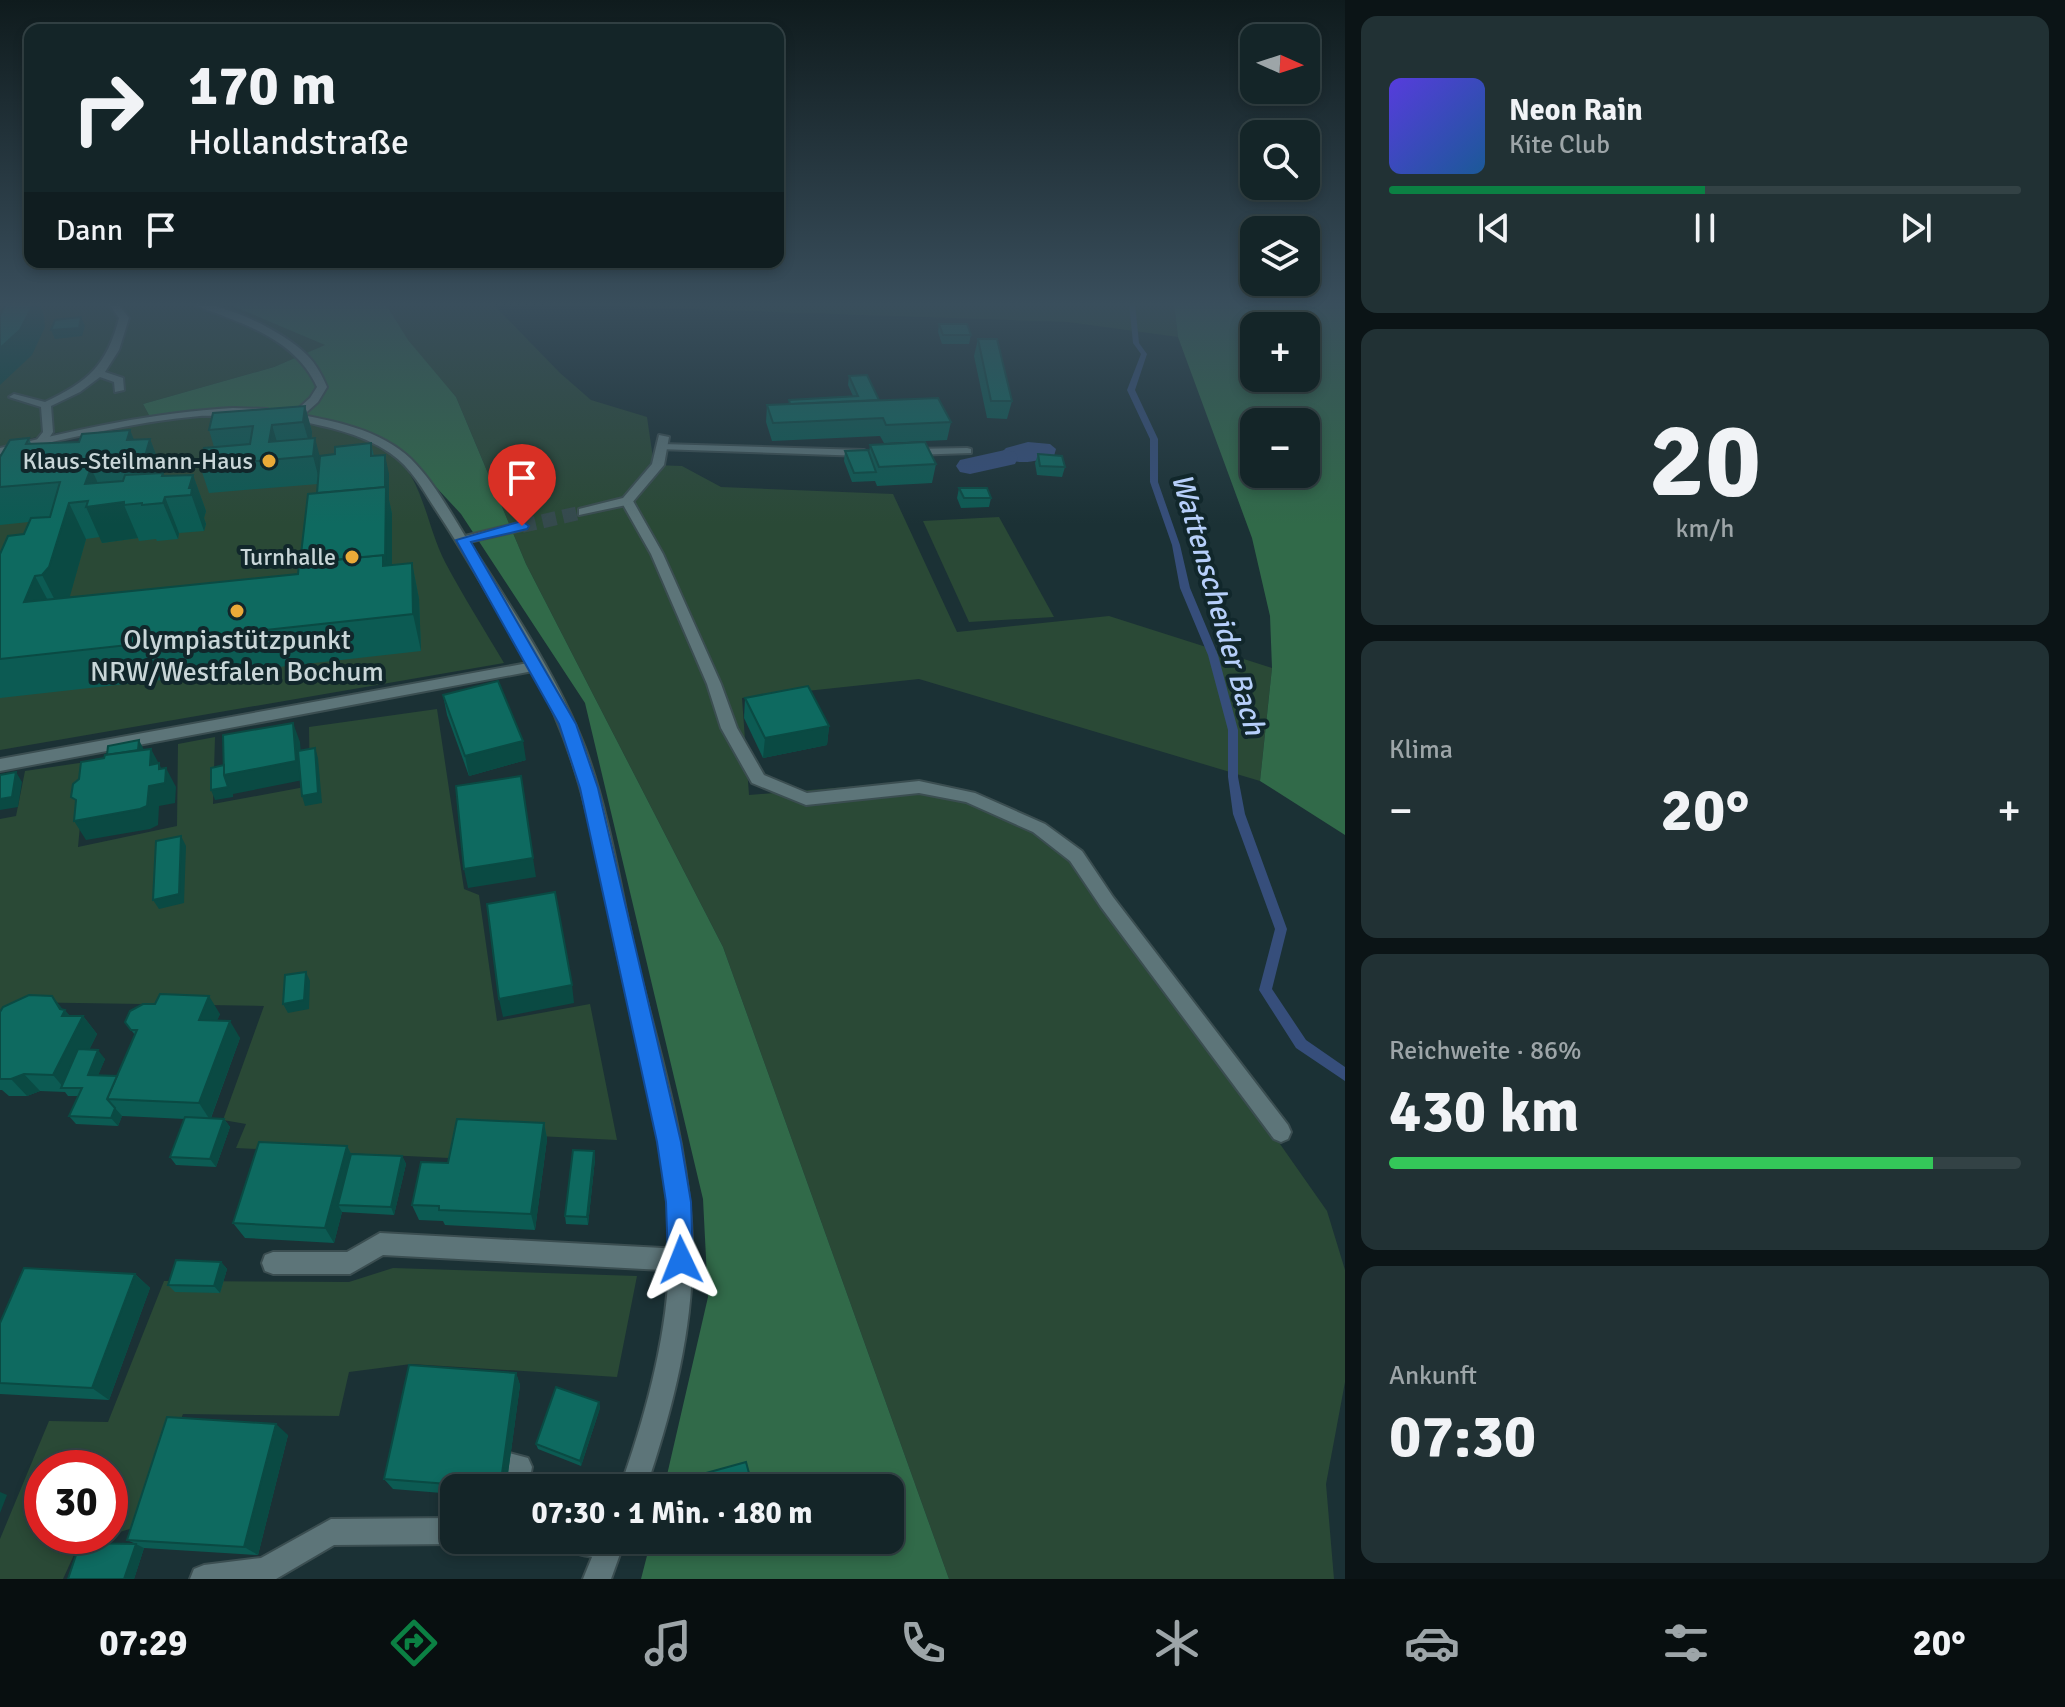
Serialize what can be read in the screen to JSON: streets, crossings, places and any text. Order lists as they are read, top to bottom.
{
  "water": ["Wattenscheider Bach"],
  "places": ["Klaus-Steilmann-Haus", "Turnhalle", "Olympiastützpunkt NRW/Westfalen Bochum"],
  "north": "right",
  "page": {
    "map_buttons": ["+", "−"],
    "turn": ["170 m", "Hollandstraße"],
    "song": ["Neon Rain", "Kite Club"],
    "then": "Dann",
    "tile": [
      ["20", "km/h"],
      "Klima",
      ["Reichweite · 86%", "430 km"],
      ["Ankunft", "07:30"]
    ],
    "heat": ["−", "20°", "+"],
    "limit": "30",
    "trip": "07:30 · 1 Min. · 180 m",
    "tabs": ["07:29", "20°"]
  }
}
